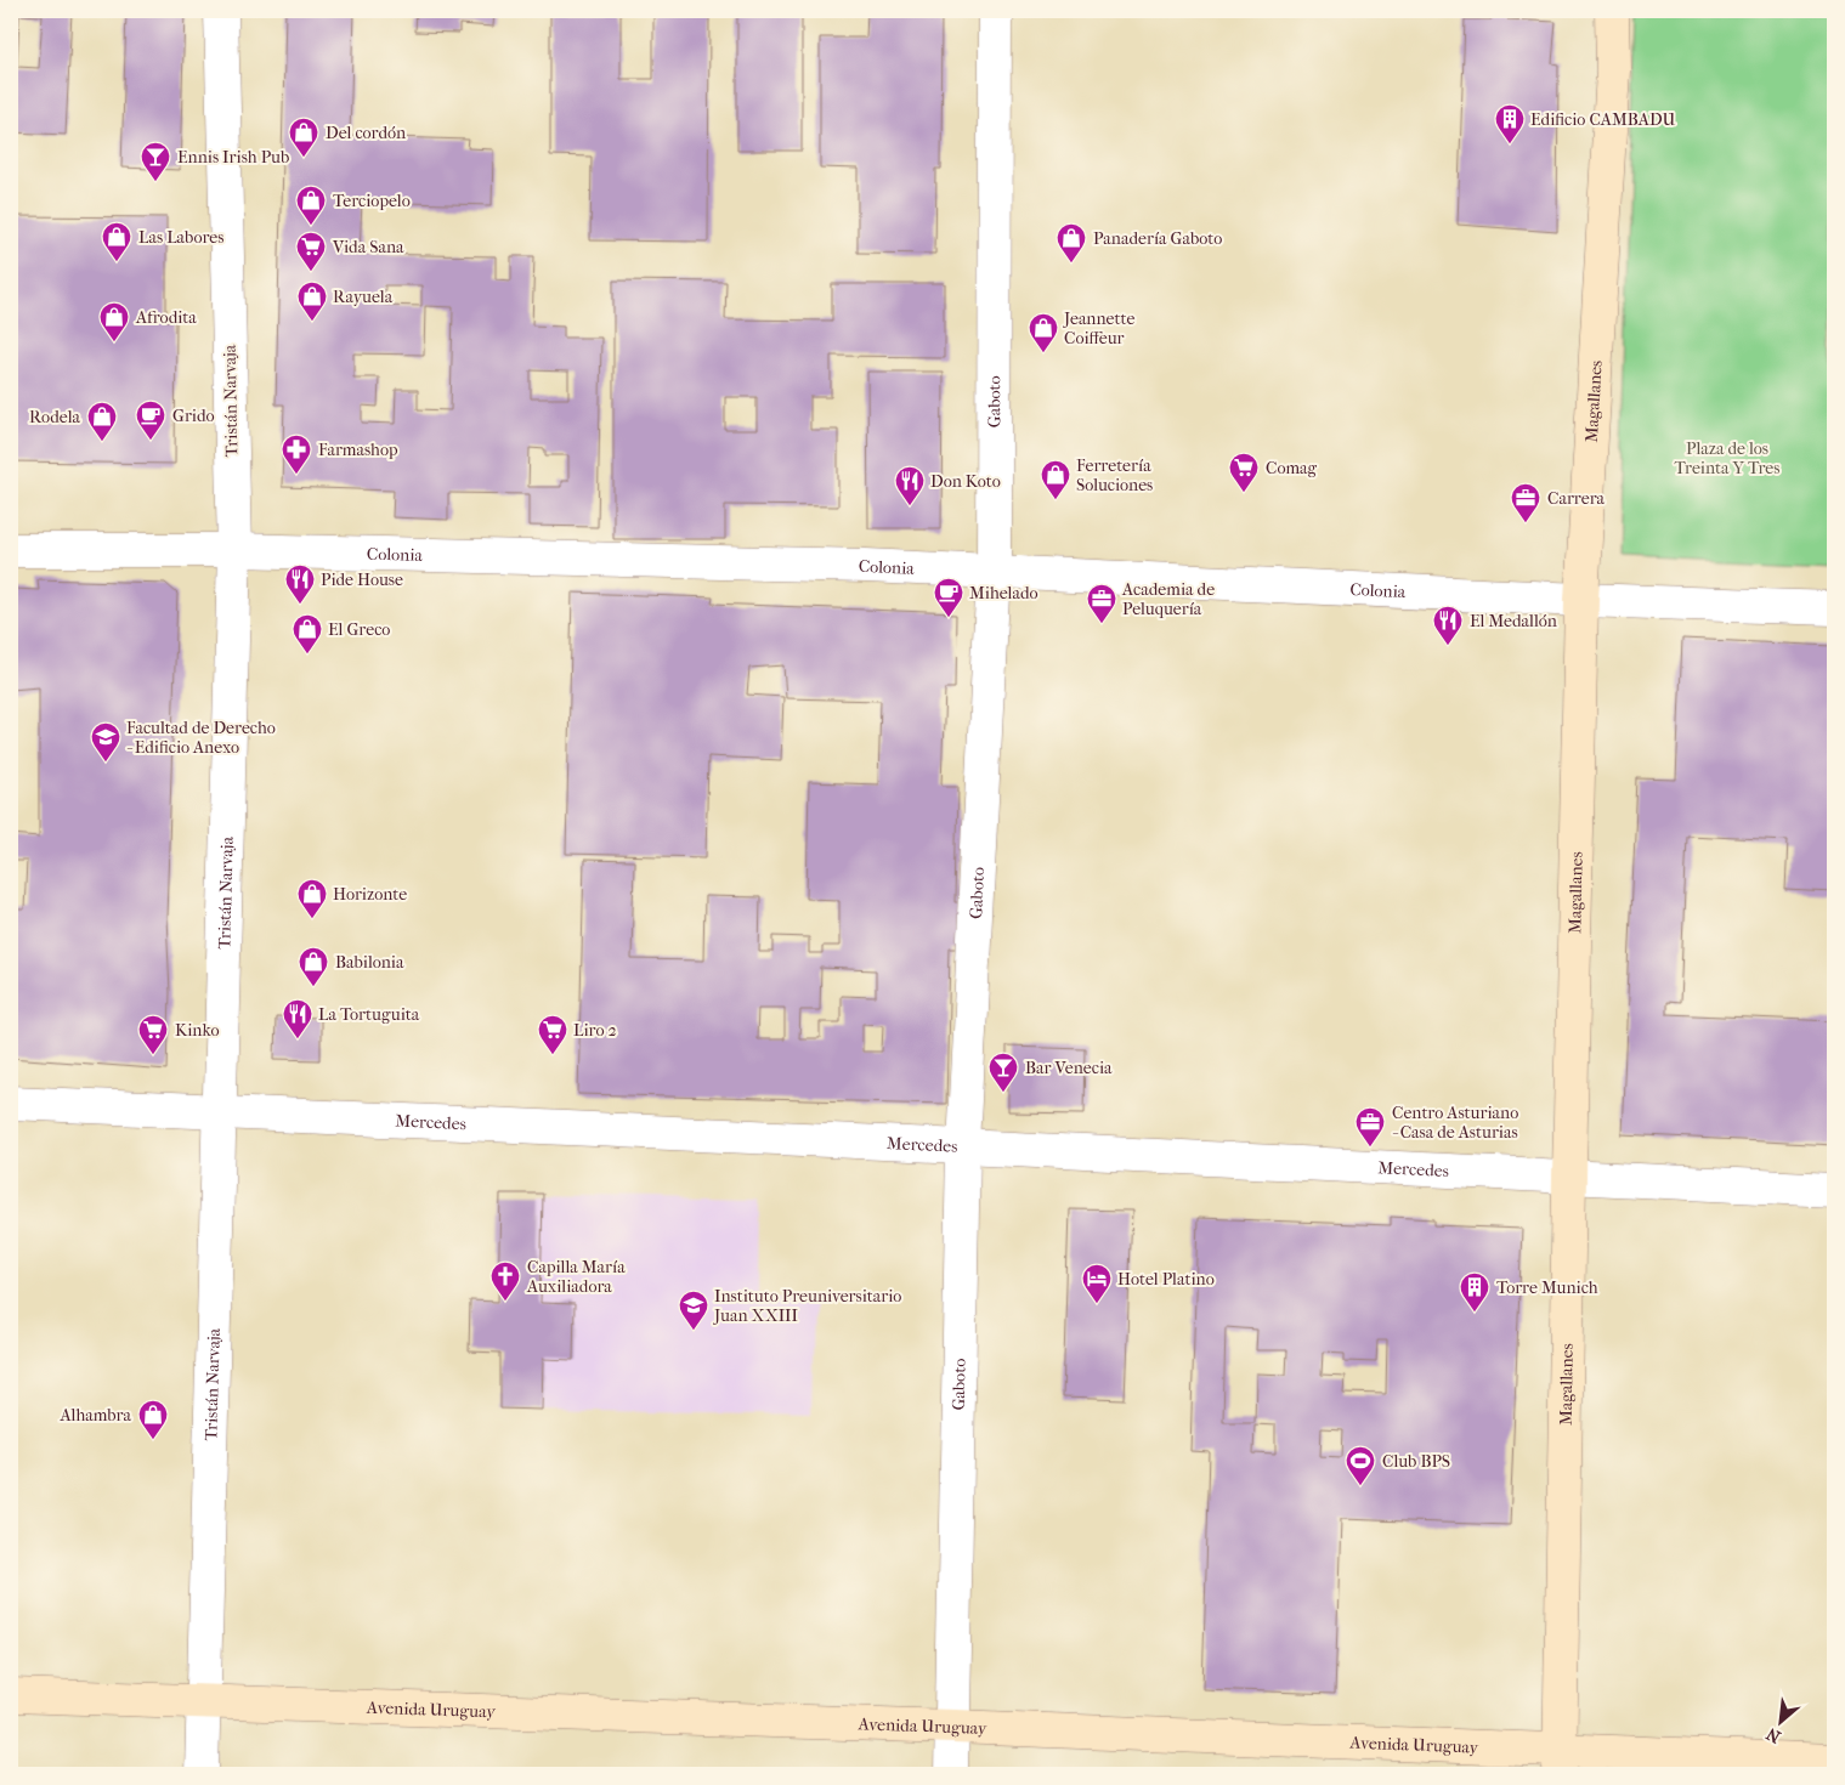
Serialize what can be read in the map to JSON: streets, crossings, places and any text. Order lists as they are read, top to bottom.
{
  "streets": {
    "street": [
      "Tristán Narvaja",
      "Gaboto",
      "Magallanes",
      "Colonia",
      "Mercedes",
      "Avenida Uruguay"
    ]
  },
  "crossings": [
    ["Tristán Narvaja", "Colonia"],
    ["Tristán Narvaja", "Mercedes"],
    ["Tristán Narvaja", "Avenida Uruguay"],
    ["Gaboto", "Colonia"],
    ["Gaboto", "Mercedes"],
    ["Gaboto", "Avenida Uruguay"],
    ["Magallanes", "Colonia"],
    ["Magallanes", "Mercedes"],
    ["Magallanes", "Avenida Uruguay"]
  ],
  "parks": ["Plaza de los Treinta Y Tres"],
  "places": {
    "building": ["Edificio CAMBADU", "Torre Munich"],
    "shop": [
      "Del cordón",
      "Terciopelo",
      "Las Labores",
      "Panadería Gaboto",
      "Rayuela",
      "Afrodita",
      "Jeannette Coiffeur",
      "Rodela",
      "Ferretería Soluciones",
      "El Greco",
      "Horizonte",
      "Babilonia",
      "Alhambra"
    ],
    "bar": ["Ennis Irish Pub", "Bar Venecia"],
    "supermarket": [
      "Vida Sana",
      "Comag",
      "Kinko",
      "Liro 2"
    ],
    "cafe": ["Grido", "Mihelado"],
    "pharmacy": ["Farmashop"],
    "restaurant": [
      "Don Koto",
      "Pide House",
      "El Medallón",
      "La Tortuguita"
    ],
    "office": ["Carrera", "Academia de Peluquería", "Centro Asturiano - Casa de Asturias"],
    "school or university": ["Facultad de Derecho - Edificio Anexo", "Instituto Preuniversitario Juan XXIII"],
    "church": ["Capilla María Auxiliadora"],
    "hotel": ["Hotel Platino"],
    "sports": ["Club BPS"]
  },
  "north": "bottom left"
}
